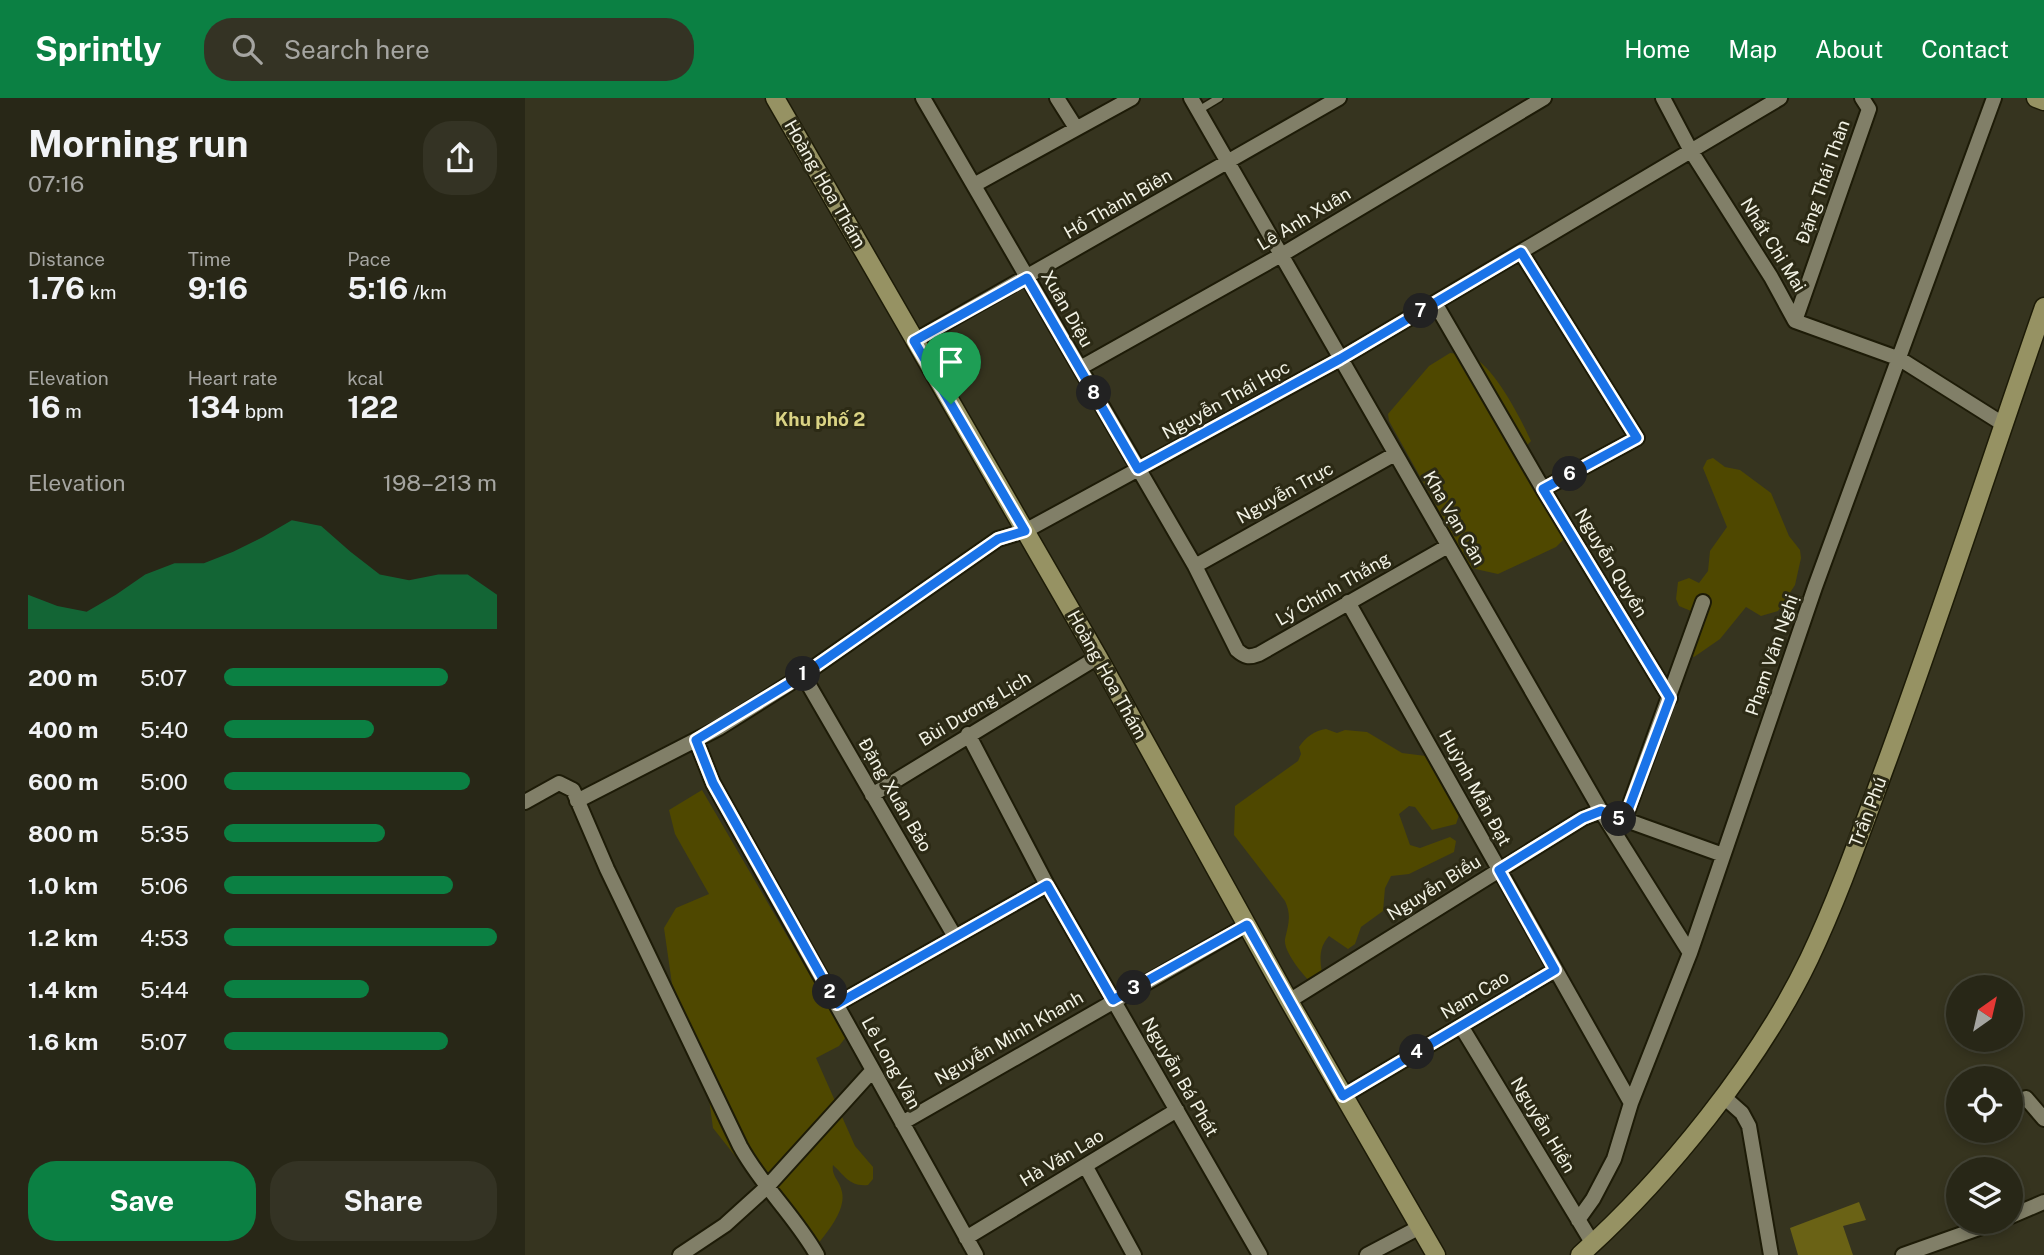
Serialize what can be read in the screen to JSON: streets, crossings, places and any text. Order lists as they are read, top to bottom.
{
  "streets": {
    "street": [
      "Đặng Thái Thân",
      "Hoàng Hoa Thám",
      "Hồ Thành Biên",
      "Lê Anh Xuân",
      "Nhất Chi Mai",
      "Xuân Diệu",
      "Nguyễn Thái Học",
      "Nguyễn Trực",
      "Kha Vạn Cân",
      "Nguyễn Quyền",
      "Lý Chính Thắng",
      "Phạm Văn Nghị",
      "Bùi Dương Lịch",
      "Huỳnh Mẫn Đạt",
      "Đặng Xuân Bảo",
      "Trần Phú",
      "Nguyễn Biểu",
      "Nam Cao",
      "Nguyễn Minh Khanh",
      "Lê Long Vân",
      "Nguyễn Bá Phát",
      "Nguyễn Hiền",
      "Hà Văn Lao"
    ]
  },
  "crossings": [
    ["Đặng Thái Thân", "Nhất Chi Mai"],
    ["Hoàng Hoa Thám", "Hồ Thành Biên"],
    ["Hoàng Hoa Thám", "Nguyễn Thái Học"],
    ["Hoàng Hoa Thám", "Bùi Dương Lịch"],
    ["Hoàng Hoa Thám", "Nguyễn Biểu"],
    ["Hoàng Hoa Thám", "Nam Cao"],
    ["Hoàng Hoa Thám", "Nguyễn Minh Khanh"],
    ["Hồ Thành Biên", "Xuân Diệu"],
    ["Hồ Thành Biên", "Kha Vạn Cân"],
    ["Lê Anh Xuân", "Xuân Diệu"],
    ["Lê Anh Xuân", "Kha Vạn Cân"],
    ["Nhất Chi Mai", "Nguyễn Thái Học"],
    ["Nhất Chi Mai", "Phạm Văn Nghị"],
    ["Nhất Chi Mai", "Trần Phú"],
    ["Xuân Diệu", "Nguyễn Thái Học"],
    ["Xuân Diệu", "Nguyễn Trực"],
    ["Xuân Diệu", "Lý Chính Thắng"],
    ["Nguyễn Thái Học", "Kha Vạn Cân"],
    ["Nguyễn Thái Học", "Nguyễn Quyền"],
    ["Nguyễn Thái Học", "Đặng Xuân Bảo"],
    ["Nguyễn Thái Học", "Lê Long Vân"],
    ["Nguyễn Trực", "Kha Vạn Cân"],
    ["Kha Vạn Cân", "Lý Chính Thắng"],
    ["Kha Vạn Cân", "Phạm Văn Nghị"],
    ["Kha Vạn Cân", "Nguyễn Biểu"],
    ["Lý Chính Thắng", "Huỳnh Mẫn Đạt"],
    ["Phạm Văn Nghị", "Huỳnh Mẫn Đạt"],
    ["Phạm Văn Nghị", "Nguyễn Hiền"],
    ["Bùi Dương Lịch", "Đặng Xuân Bảo"],
    ["Bùi Dương Lịch", "Nguyễn Bá Phát"],
    ["Huỳnh Mẫn Đạt", "Nguyễn Biểu"],
    ["Huỳnh Mẫn Đạt", "Nam Cao"],
    ["Trần Phú", "Nguyễn Hiền"],
    ["Nam Cao", "Nguyễn Hiền"],
    ["Nguyễn Minh Khanh", "Lê Long Vân"],
    ["Nguyễn Minh Khanh", "Nguyễn Bá Phát"],
    ["Lê Long Vân", "Hà Văn Lao"],
    ["Nguyễn Bá Phát", "Hà Văn Lao"]
  ],
  "districts": ["Khu phố 2"],
  "north": "top right",
  "page": {
    "header": "Sprintly",
    "search": "Search here",
    "nav": [
      "Home",
      "Map",
      "About",
      "Contact"
    ],
    "heading": ["Morning run", "07:16"],
    "stats": [
      ["Distance", "1.76 km"],
      ["Time", "9:16"],
      ["Pace", "5:16 /km"],
      ["Elevation", "16 m"],
      ["Heart rate", "134 bpm"],
      ["kcal", "122"]
    ],
    "pins": [
      "7",
      "8",
      "6",
      "1",
      "5",
      "3",
      "2",
      "4"
    ],
    "chart": ["Elevation", "198–213 m"],
    "list": [
      {
        "name": "200 m",
        "note": "5:07"
      },
      {
        "name": "400 m",
        "note": "5:40"
      },
      {
        "name": "600 m",
        "note": "5:00"
      },
      {
        "name": "800 m",
        "note": "5:35"
      },
      {
        "name": "1.0 km",
        "note": "5:06"
      },
      {
        "name": "1.2 km",
        "note": "4:53"
      },
      {
        "name": "1.4 km",
        "note": "5:44"
      },
      {
        "name": "1.6 km",
        "note": "5:07"
      }
    ],
    "buttons": ["Save", "Share"]
  }
}
